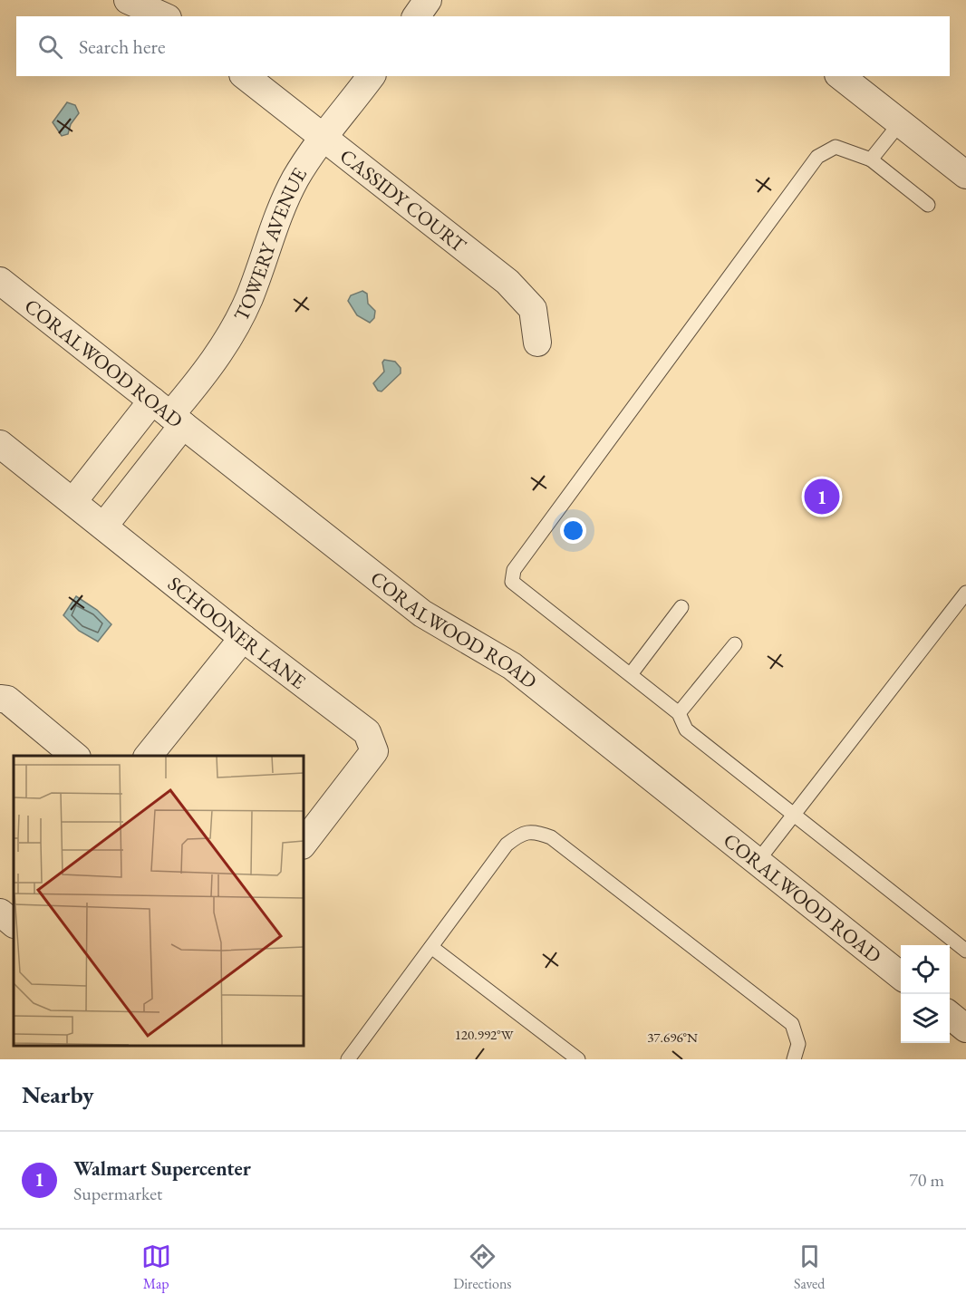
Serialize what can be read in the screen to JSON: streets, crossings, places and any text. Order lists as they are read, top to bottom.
{
  "streets": {
    "street": [
      "CASSIDY COURT",
      "TOWERY AVENUE",
      "CORALWOOD ROAD",
      "SCHOONER LANE"
    ]
  },
  "crossings": [
    ["CASSIDY COURT", "TOWERY AVENUE"],
    ["TOWERY AVENUE", "CORALWOOD ROAD"],
    ["TOWERY AVENUE", "SCHOONER LANE"]
  ],
  "page": {
    "search": "Search here",
    "pins": "1",
    "heading": "Nearby",
    "list": [
      {
        "mark": "1",
        "name": "Walmart Supercenter",
        "note": "Supermarket",
        "value": "70 m"
      }
    ],
    "nav": ["Map", "Directions", "Saved"]
  },
  "coordinates": ["120.992°W", "37.696°N"]
}
